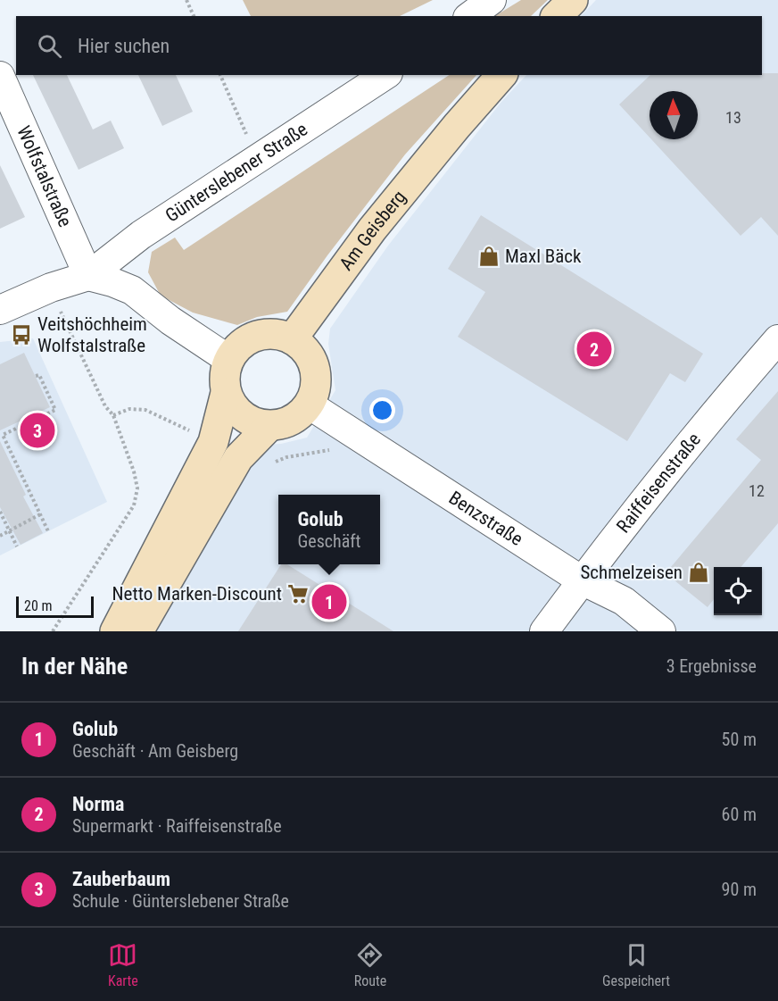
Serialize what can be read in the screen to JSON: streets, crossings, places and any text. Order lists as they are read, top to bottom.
{
  "streets": {
    "street": [
      "Günterslebener Straße",
      "Wolfstalstraße",
      "Am Geisberg",
      "Raiffeisenstraße",
      "Benzstraße"
    ]
  },
  "crossings": [
    ["Günterslebener Straße", "Wolfstalstraße"],
    ["Am Geisberg", "Benzstraße"],
    ["Raiffeisenstraße", "Benzstraße"]
  ],
  "places": {
    "shop": ["Maxl Bäck", "Schmelzeisen"],
    "bus stop": ["Veitshöchheim Wolfstalstraße"],
    "supermarket": ["Netto Marken-Discount"]
  },
  "house_numbers": ["13", "12"],
  "scale_bar": "20 m",
  "north": "top",
  "page": {
    "search": "Hier suchen",
    "pins": ["2", "3", "1"],
    "popup": ["Golub", "Geschäft"],
    "scale": "20 m",
    "heading": ["In der Nähe", "3 Ergebnisse"],
    "list": [
      {
        "mark": "1",
        "name": "Golub",
        "note": "Geschäft · Am Geisberg",
        "value": "50 m"
      },
      {
        "mark": "2",
        "name": "Norma",
        "note": "Supermarkt · Raiffeisenstraße",
        "value": "60 m"
      },
      {
        "mark": "3",
        "name": "Zauberbaum",
        "note": "Schule · Günterslebener Straße",
        "value": "90 m"
      }
    ],
    "nav": ["Karte", "Route", "Gespeichert"]
  }
}
